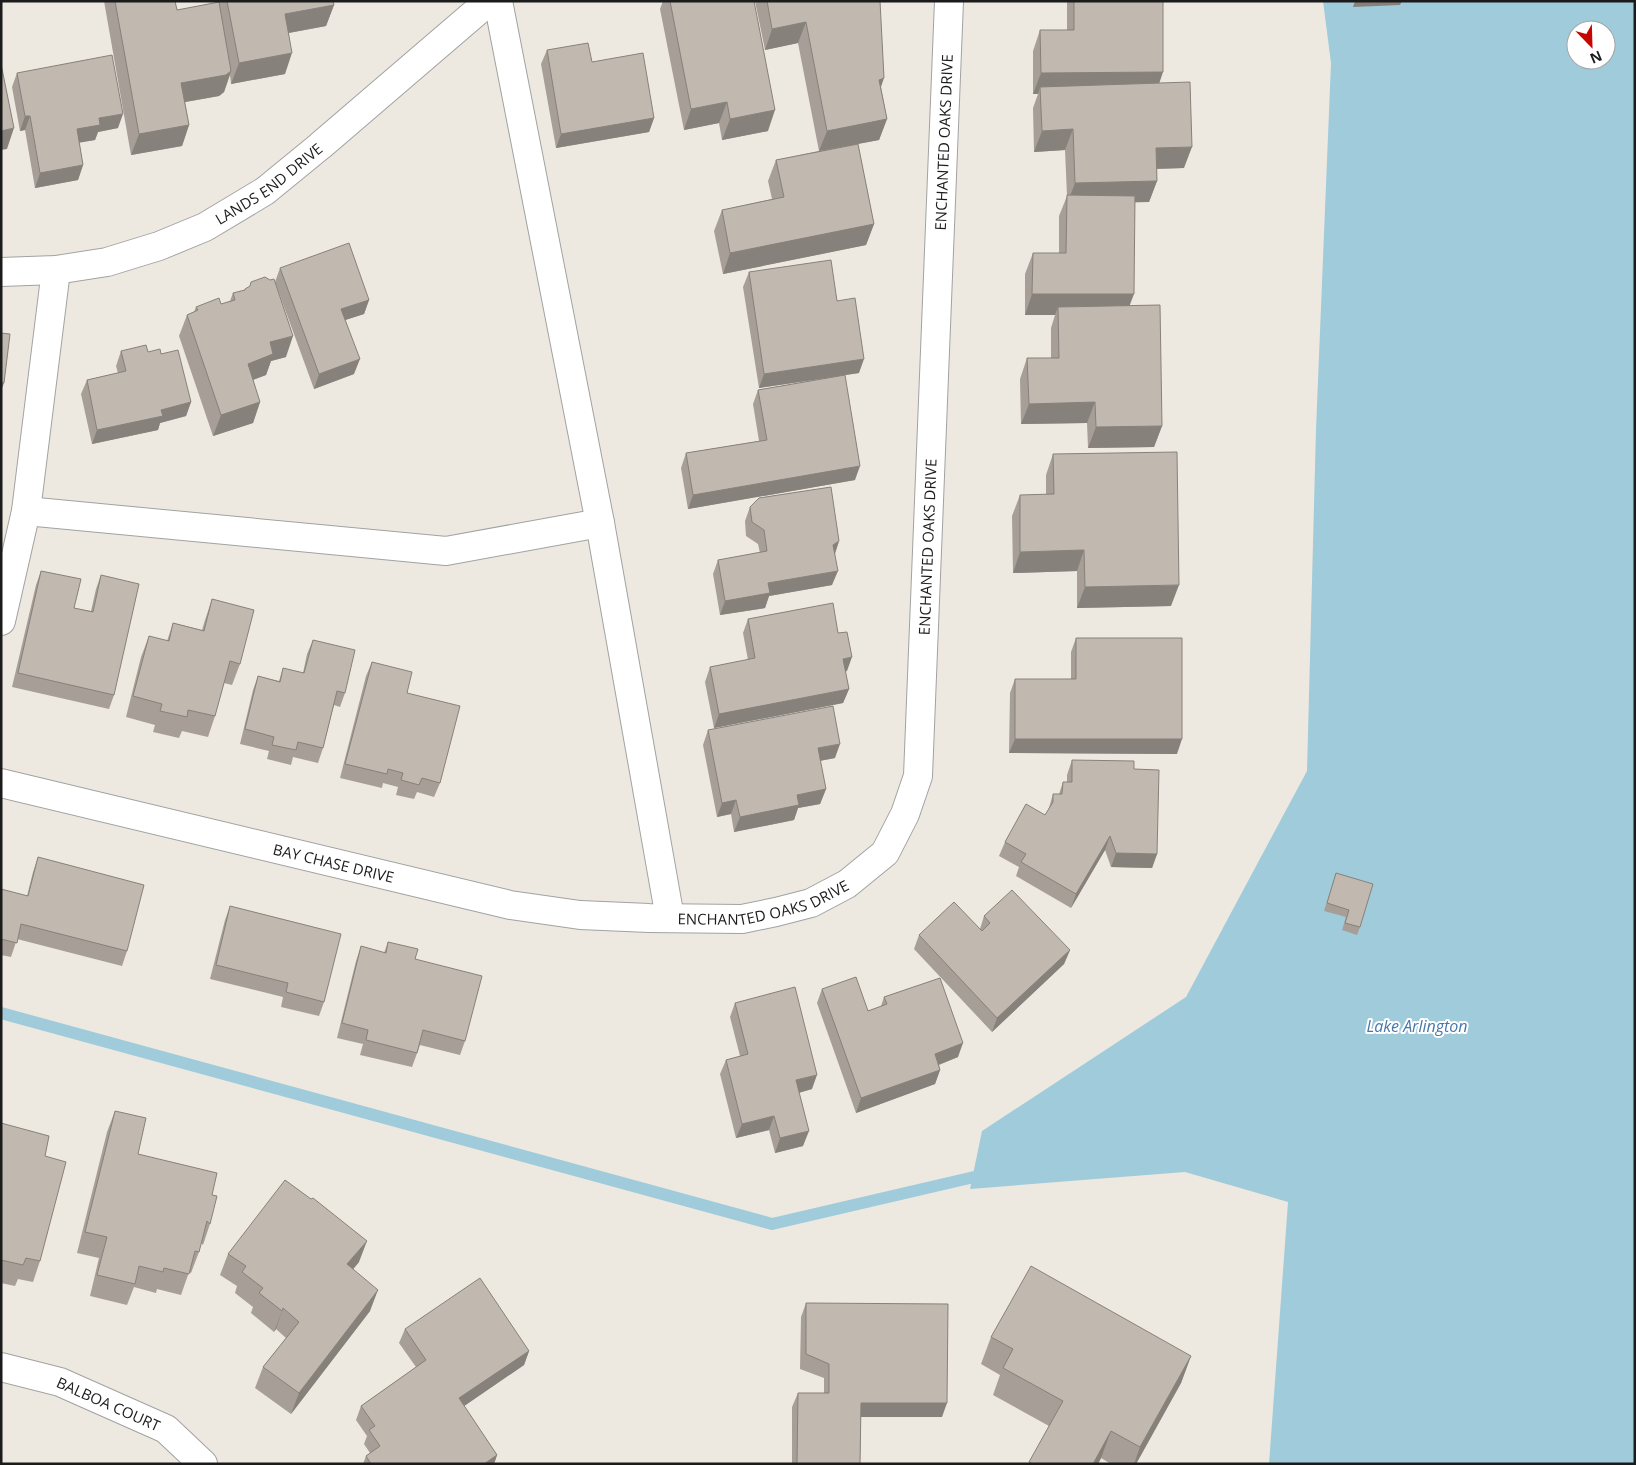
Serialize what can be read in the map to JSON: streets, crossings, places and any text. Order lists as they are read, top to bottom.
{
  "streets": {
    "street": [
      "ENCHANTED OAKS DRIVE",
      "LANDS END DRIVE",
      "BAY CHASE DRIVE",
      "BALBOA COURT"
    ]
  },
  "crossings": [
    ["ENCHANTED OAKS DRIVE", "BAY CHASE DRIVE"]
  ],
  "water": ["Lake Arlington"],
  "north": "bottom right"
}
